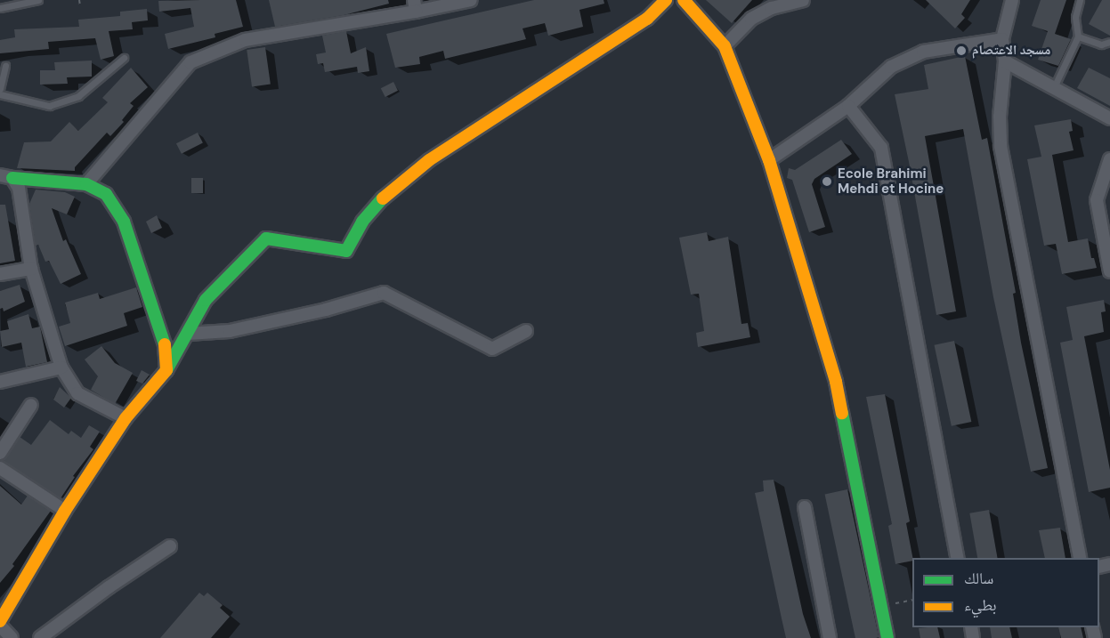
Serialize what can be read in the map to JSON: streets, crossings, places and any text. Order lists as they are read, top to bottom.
{
  "places": ["مسجد الاعتصام", "Ecole Brahimi Mehdi et Hocine"],
  "legend": ["سالك", "بطيء"]
}
